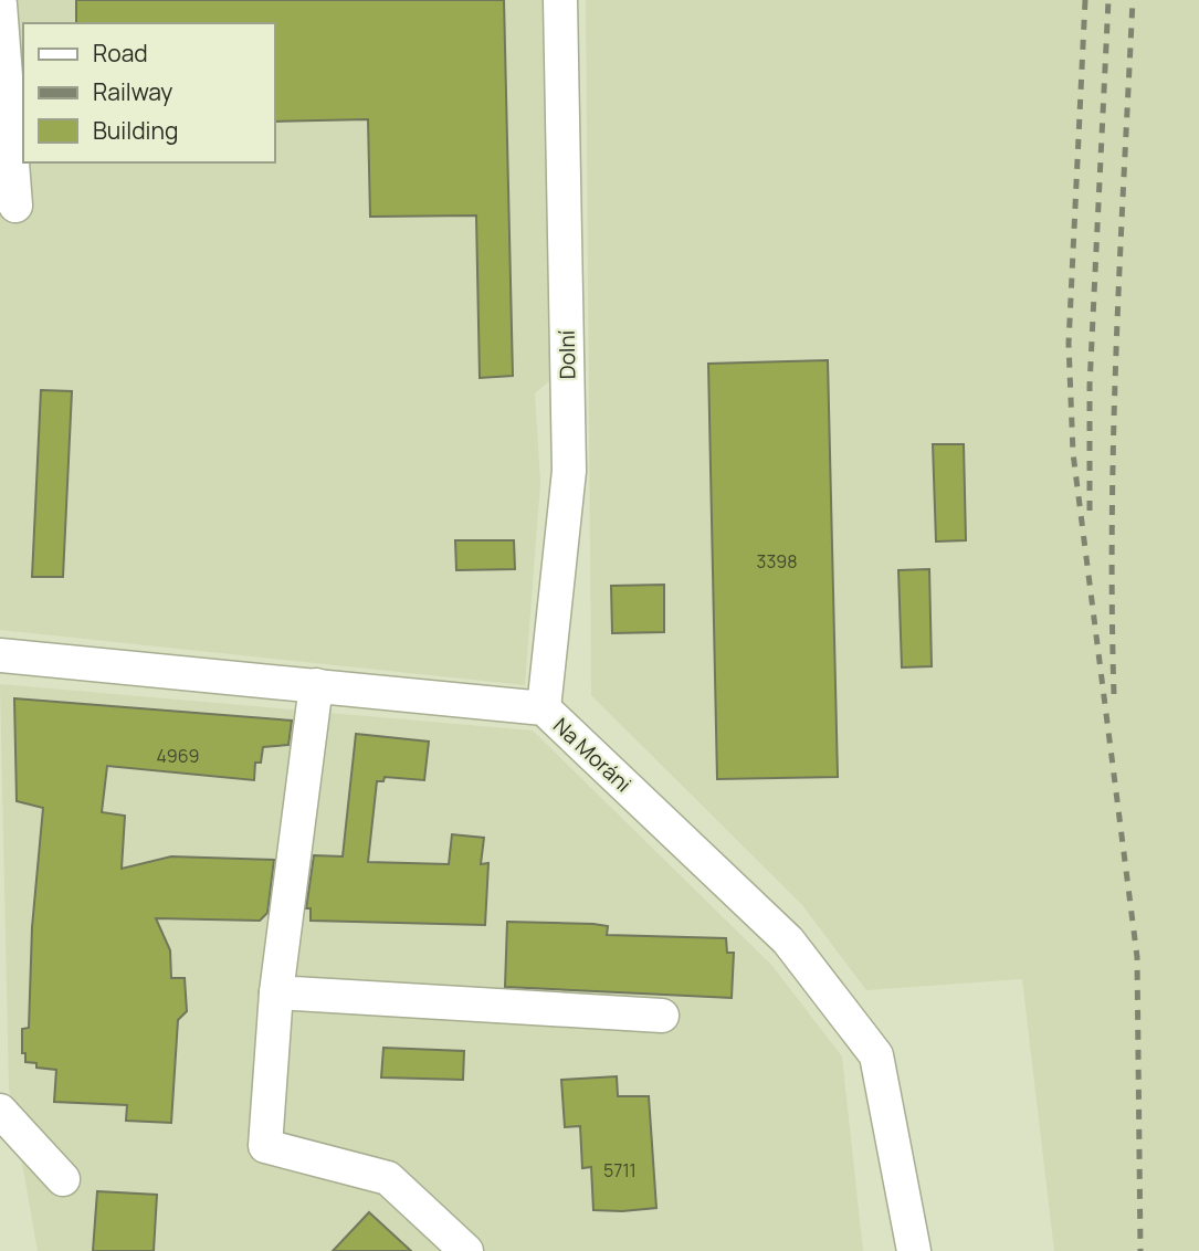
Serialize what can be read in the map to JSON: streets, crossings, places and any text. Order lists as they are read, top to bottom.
{
  "streets": {
    "street": ["Dolní", "Na Moráni"]
  },
  "crossings": [
    ["Dolní", "Na Moráni"]
  ],
  "house_numbers": ["3398", "4969", "5711"],
  "legend": ["Road", "Railway", "Building"]
}
